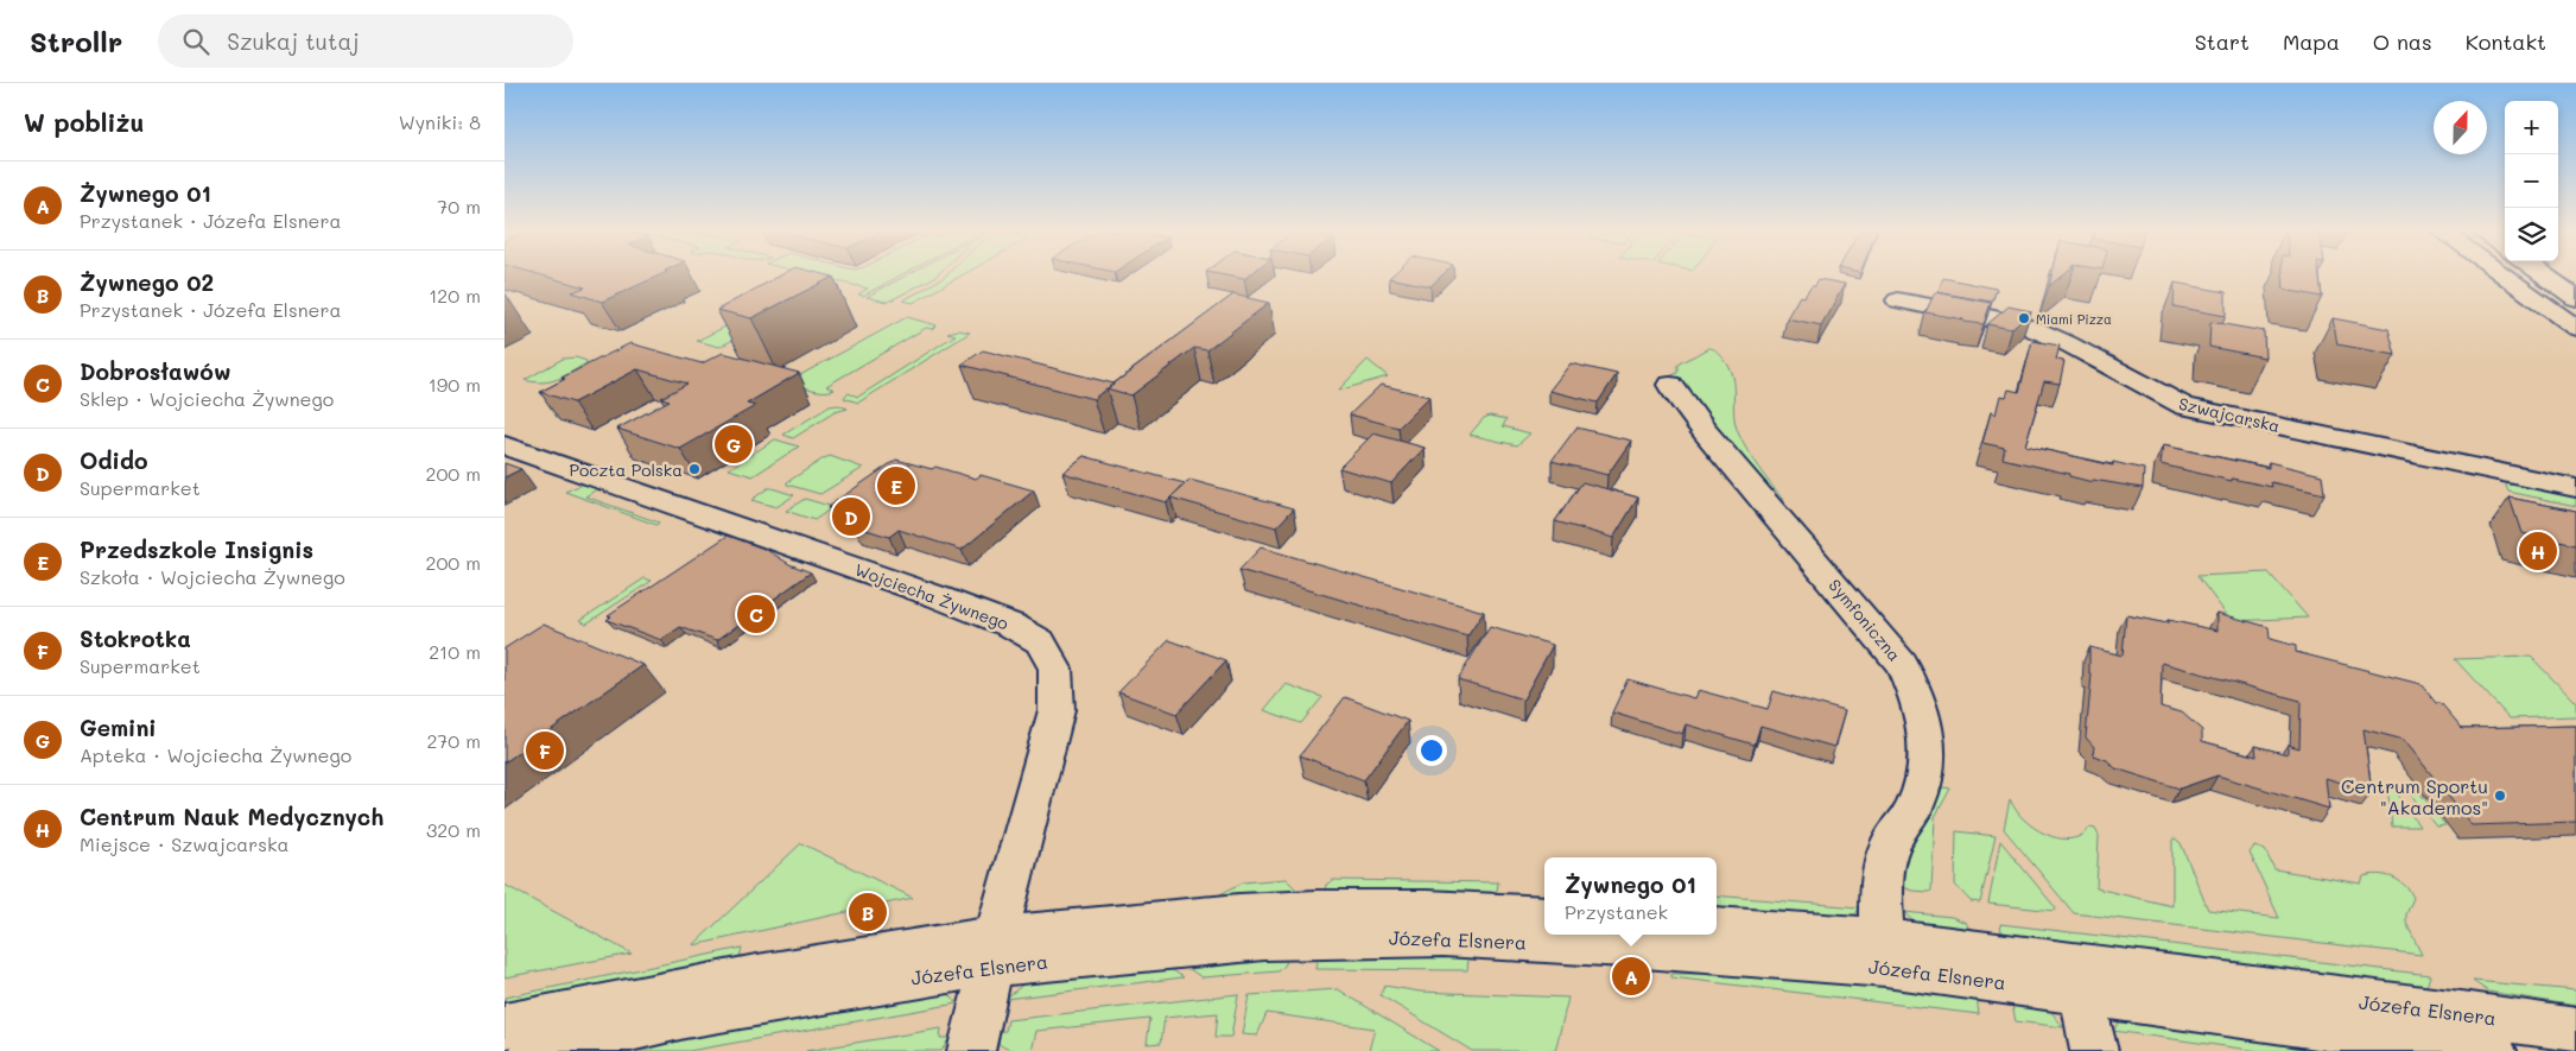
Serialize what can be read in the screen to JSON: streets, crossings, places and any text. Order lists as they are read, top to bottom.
{
  "streets": {
    "street": [
      "Szwajcarska",
      "Wojciecha Żywnego",
      "Symfoniczna",
      "Józefa Elsnera"
    ]
  },
  "crossings": [
    ["Wojciecha Żywnego", "Józefa Elsnera"],
    ["Symfoniczna", "Józefa Elsnera"]
  ],
  "places": ["Miami Pizza", "Poczta Polska", "Centrum Sportu \"Akademos\""],
  "north": "top",
  "page": {
    "header": "Strollr",
    "search": "Szukaj tutaj",
    "nav": [
      "Start",
      "Mapa",
      "O nas",
      "Kontakt"
    ],
    "heading": ["W pobliżu", "Wyniki: 8"],
    "map_buttons": ["+", "−"],
    "list": [
      {
        "mark": "A",
        "name": "Żywnego 01",
        "note": "Przystanek · Józefa Elsnera",
        "value": "70 m"
      },
      {
        "mark": "B",
        "name": "Żywnego 02",
        "note": "Przystanek · Józefa Elsnera",
        "value": "120 m"
      },
      {
        "mark": "C",
        "name": "Dobrosławów",
        "note": "Sklep · Wojciecha Żywnego",
        "value": "190 m"
      },
      {
        "mark": "D",
        "name": "Odido",
        "note": "Supermarket",
        "value": "200 m"
      },
      {
        "mark": "E",
        "name": "Przedszkole Insignis",
        "note": "Szkoła · Wojciecha Żywnego",
        "value": "200 m"
      },
      {
        "mark": "F",
        "name": "Stokrotka",
        "note": "Supermarket",
        "value": "210 m"
      },
      {
        "mark": "G",
        "name": "Gemini",
        "note": "Apteka · Wojciecha Żywnego",
        "value": "270 m"
      },
      {
        "mark": "H",
        "name": "Centrum Nauk Medycznych",
        "note": "Miejsce · Szwajcarska",
        "value": "320 m"
      }
    ],
    "pins": [
      "G",
      "E",
      "D",
      "H",
      "C",
      "F",
      "B",
      "A"
    ],
    "popup": ["Żywnego 01", "Przystanek"]
  }
}
